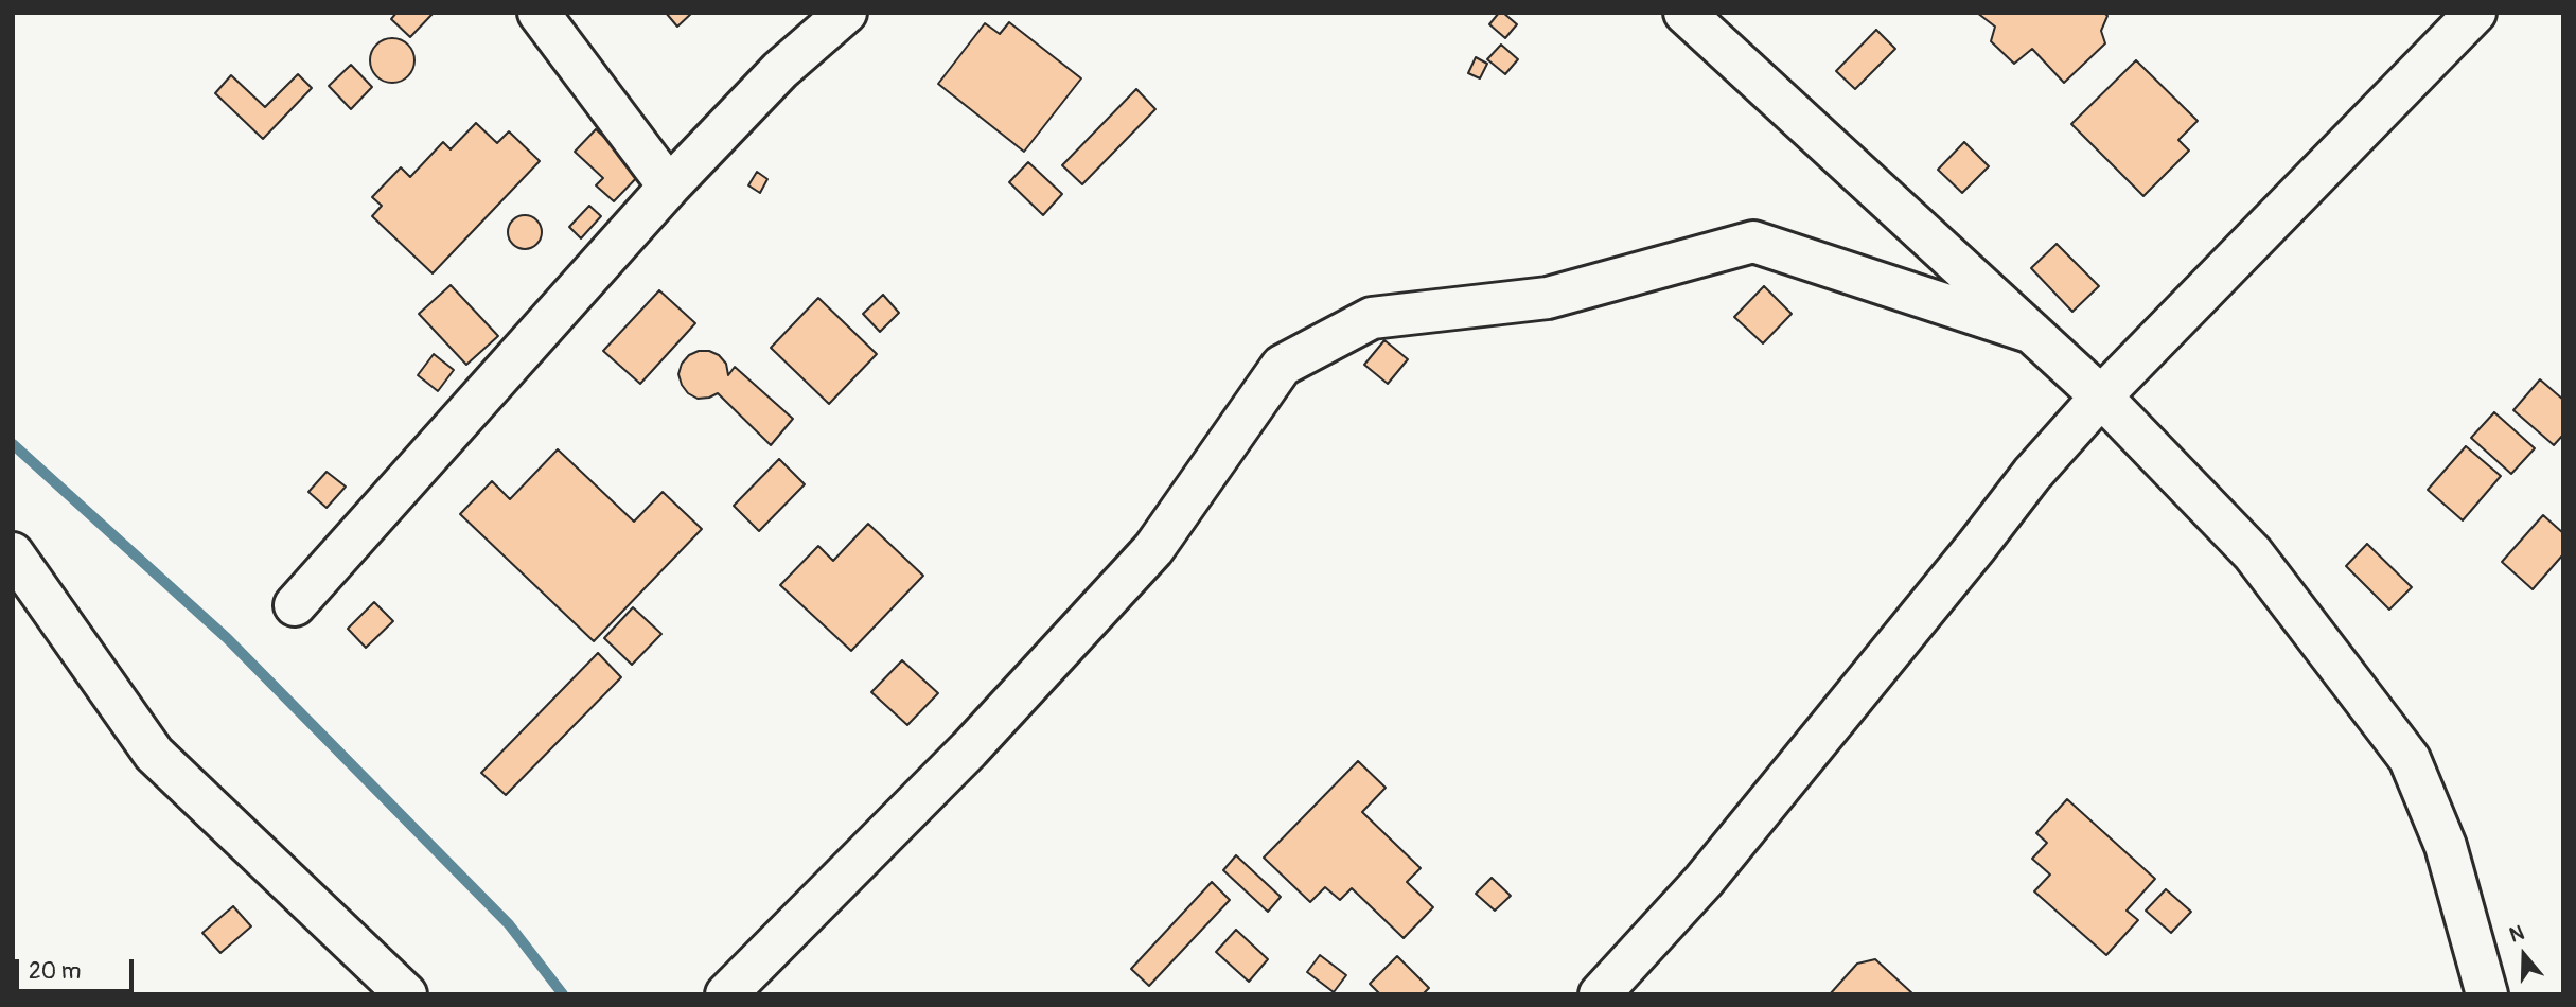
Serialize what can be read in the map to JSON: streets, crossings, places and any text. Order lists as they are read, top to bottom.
{
  "scale_bar": "20 m",
  "north": "top"
}
